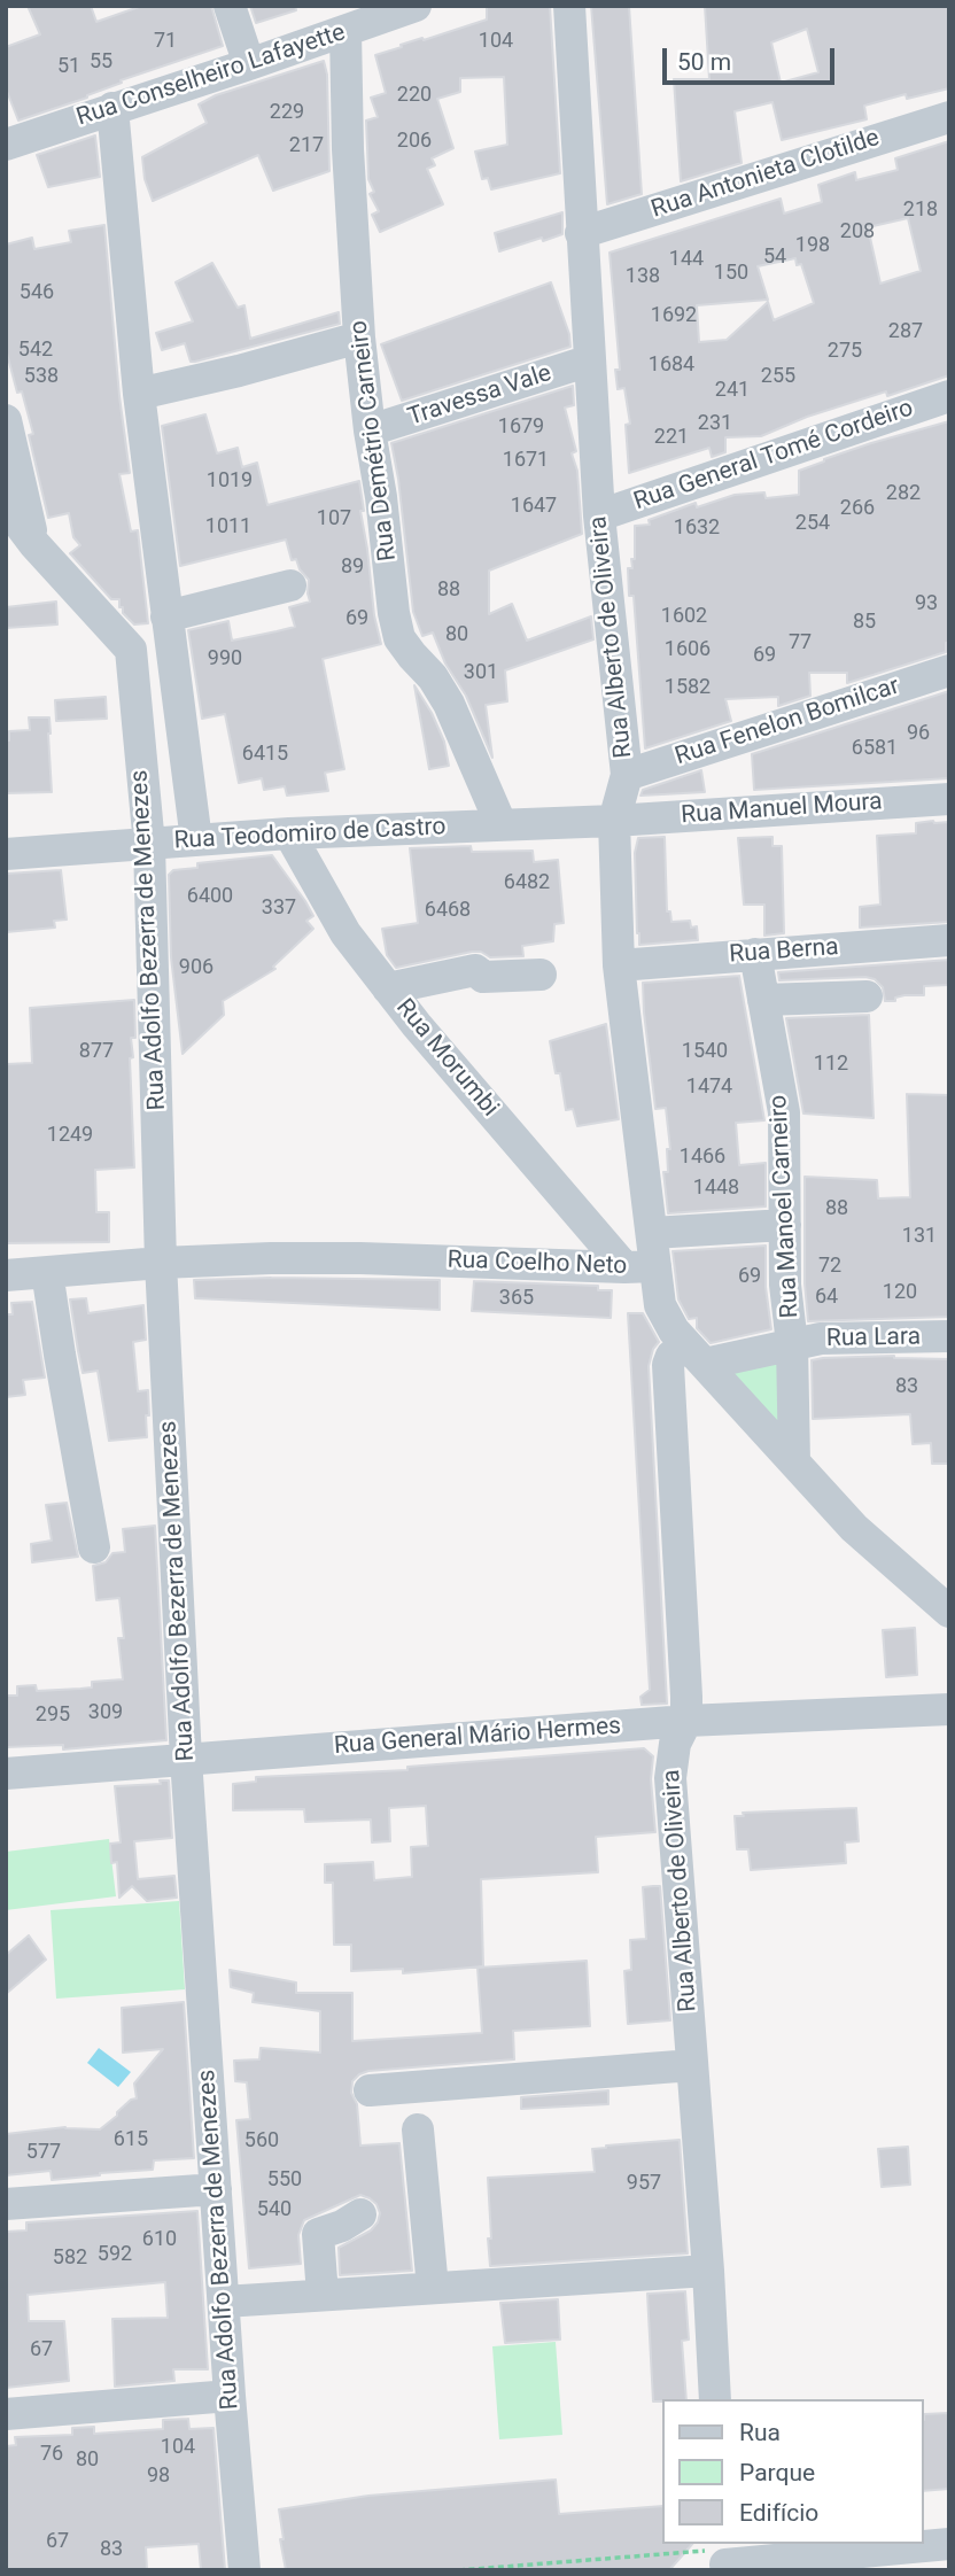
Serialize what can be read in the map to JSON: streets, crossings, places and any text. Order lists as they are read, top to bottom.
{
  "streets": {
    "street": [
      "Rua Conselheiro Lafayette",
      "Rua Antonieta Clotilde",
      "Travessa Vale",
      "Rua Demétrio Carneiro",
      "Rua General Tomé Cordeiro",
      "Rua Alberto de Oliveira",
      "Rua Fenelon Bomilcar",
      "Rua Manuel Moura",
      "Rua Teodomiro de Castro",
      "Rua Adolfo Bezerra de Menezes",
      "Rua Berna",
      "Rua Morumbi",
      "Rua Manoel Carneiro",
      "Rua Coelho Neto",
      "Rua Lara",
      "Rua General Mário Hermes"
    ]
  },
  "crossings": [
    ["Rua Conselheiro Lafayette", "Rua Demétrio Carneiro"],
    ["Rua Conselheiro Lafayette", "Rua Adolfo Bezerra de Menezes"],
    ["Rua Antonieta Clotilde", "Rua Alberto de Oliveira"],
    ["Travessa Vale", "Rua Demétrio Carneiro"],
    ["Travessa Vale", "Rua Alberto de Oliveira"],
    ["Rua Demétrio Carneiro", "Rua Teodomiro de Castro"],
    ["Rua General Tomé Cordeiro", "Rua Alberto de Oliveira"],
    ["Rua Alberto de Oliveira", "Rua Fenelon Bomilcar"],
    ["Rua Alberto de Oliveira", "Rua Manuel Moura"],
    ["Rua Alberto de Oliveira", "Rua Teodomiro de Castro"],
    ["Rua Alberto de Oliveira", "Rua Berna"],
    ["Rua Alberto de Oliveira", "Rua Morumbi"],
    ["Rua Alberto de Oliveira", "Rua Coelho Neto"],
    ["Rua Alberto de Oliveira", "Rua Lara"],
    ["Rua Alberto de Oliveira", "Rua General Mário Hermes"],
    ["Rua Manuel Moura", "Rua Teodomiro de Castro"],
    ["Rua Teodomiro de Castro", "Rua Adolfo Bezerra de Menezes"],
    ["Rua Teodomiro de Castro", "Rua Morumbi"],
    ["Rua Adolfo Bezerra de Menezes", "Rua Coelho Neto"],
    ["Rua Adolfo Bezerra de Menezes", "Rua General Mário Hermes"],
    ["Rua Berna", "Rua Manoel Carneiro"],
    ["Rua Morumbi", "Rua Coelho Neto"],
    ["Rua Manoel Carneiro", "Rua Coelho Neto"],
    ["Rua Manoel Carneiro", "Rua Lara"],
    ["Rua Coelho Neto", "Rua Lara"]
  ],
  "house_numbers": [
    "71",
    "104",
    "55",
    "51",
    "220",
    "229",
    "206",
    "217",
    "218",
    "208",
    "198",
    "54",
    "144",
    "150",
    "138",
    "546",
    "1692",
    "287",
    "542",
    "275",
    "1684",
    "538",
    "255",
    "241",
    "231",
    "1679",
    "221",
    "1671",
    "1019",
    "282",
    "1647",
    "266",
    "107",
    "254",
    "1011",
    "1632",
    "89",
    "88",
    "93",
    "1602",
    "69",
    "85",
    "80",
    "77",
    "1606",
    "69",
    "990",
    "301",
    "1582",
    "96",
    "6581",
    "6415",
    "6482",
    "6400",
    "337",
    "6468",
    "906",
    "877",
    "1540",
    "112",
    "1474",
    "1249",
    "1466",
    "1448",
    "88",
    "131",
    "72",
    "69",
    "120",
    "64",
    "365",
    "83",
    "309",
    "295",
    "615",
    "560",
    "577",
    "550",
    "957",
    "540",
    "610",
    "592",
    "582",
    "67",
    "104",
    "76",
    "80",
    "98",
    "67",
    "83"
  ],
  "legend": ["Rua", "Parque", "Edifício"],
  "scale_bar": "50 m"
}
